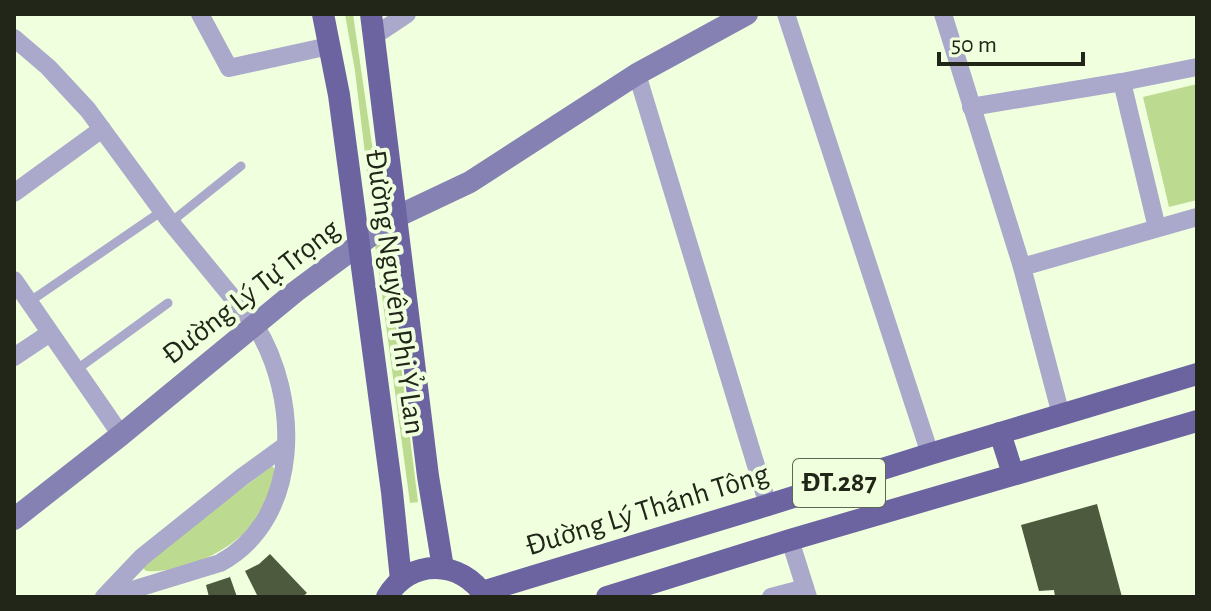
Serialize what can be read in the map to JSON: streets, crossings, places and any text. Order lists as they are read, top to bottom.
{
  "streets": {
    "main road": [
      "Đường Lý Tự Trọng",
      "Đường Nguyên Phi Ỷ Lan",
      "ĐT.287",
      "Đường Lý Thánh Tông"
    ]
  },
  "crossings": [
    ["Đường Lý Tự Trọng", "Đường Nguyên Phi Ỷ Lan"]
  ],
  "scale_bar": "50 m"
}
